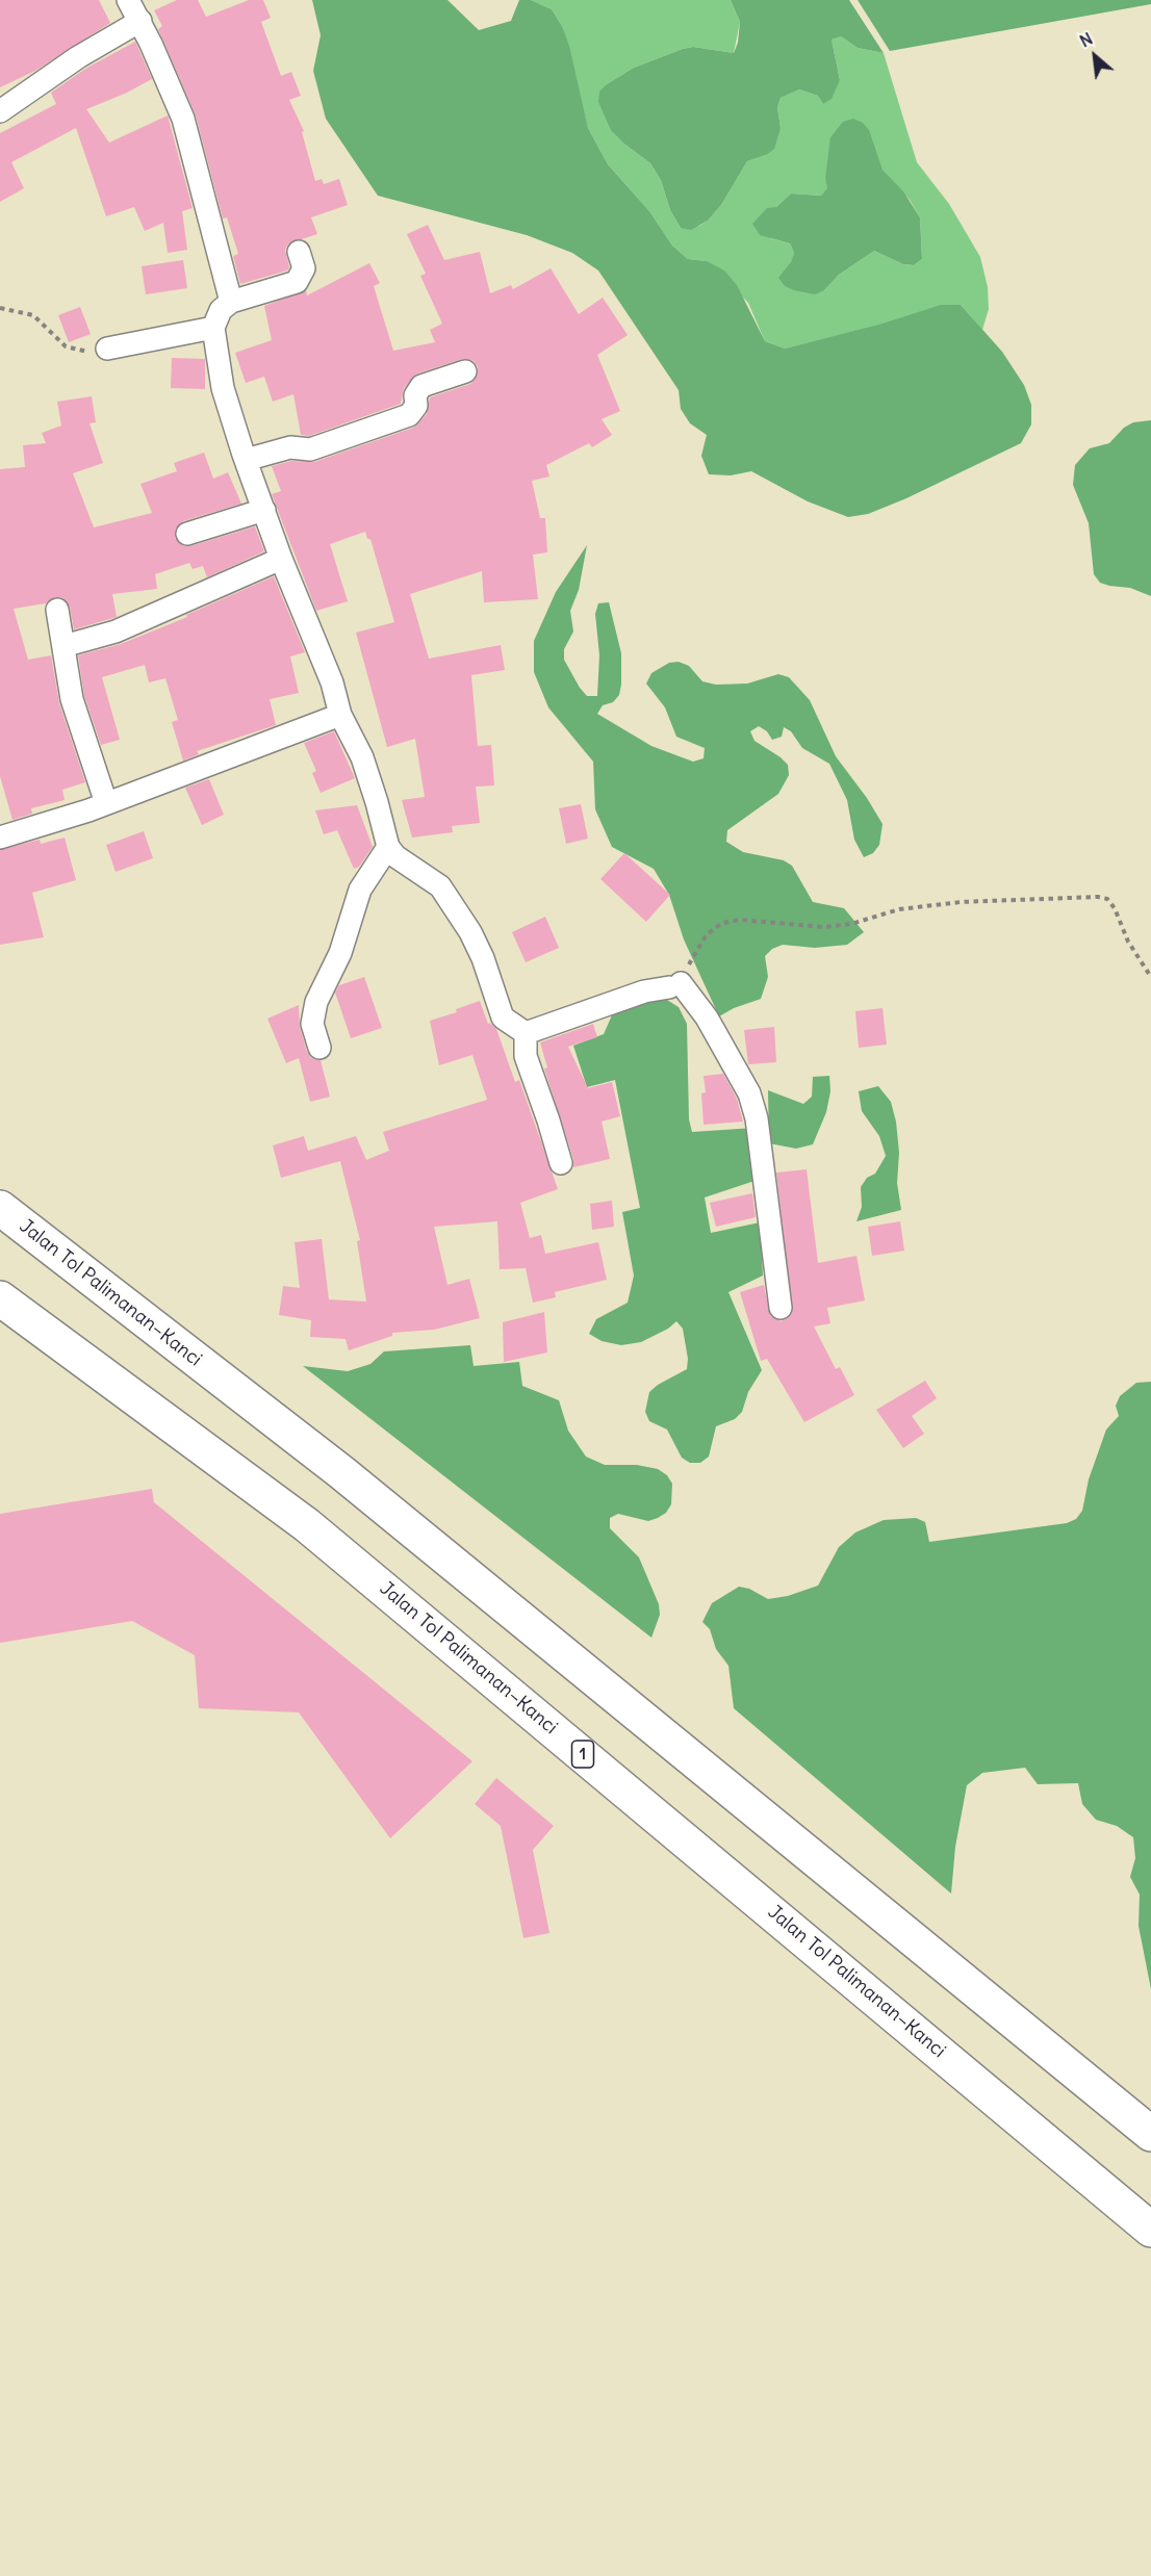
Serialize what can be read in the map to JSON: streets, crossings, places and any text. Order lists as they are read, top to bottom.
{
  "streets": {
    "highway": ["Jalan Tol Palimanan–Kanci", "1"]
  },
  "north": "top left"
}
